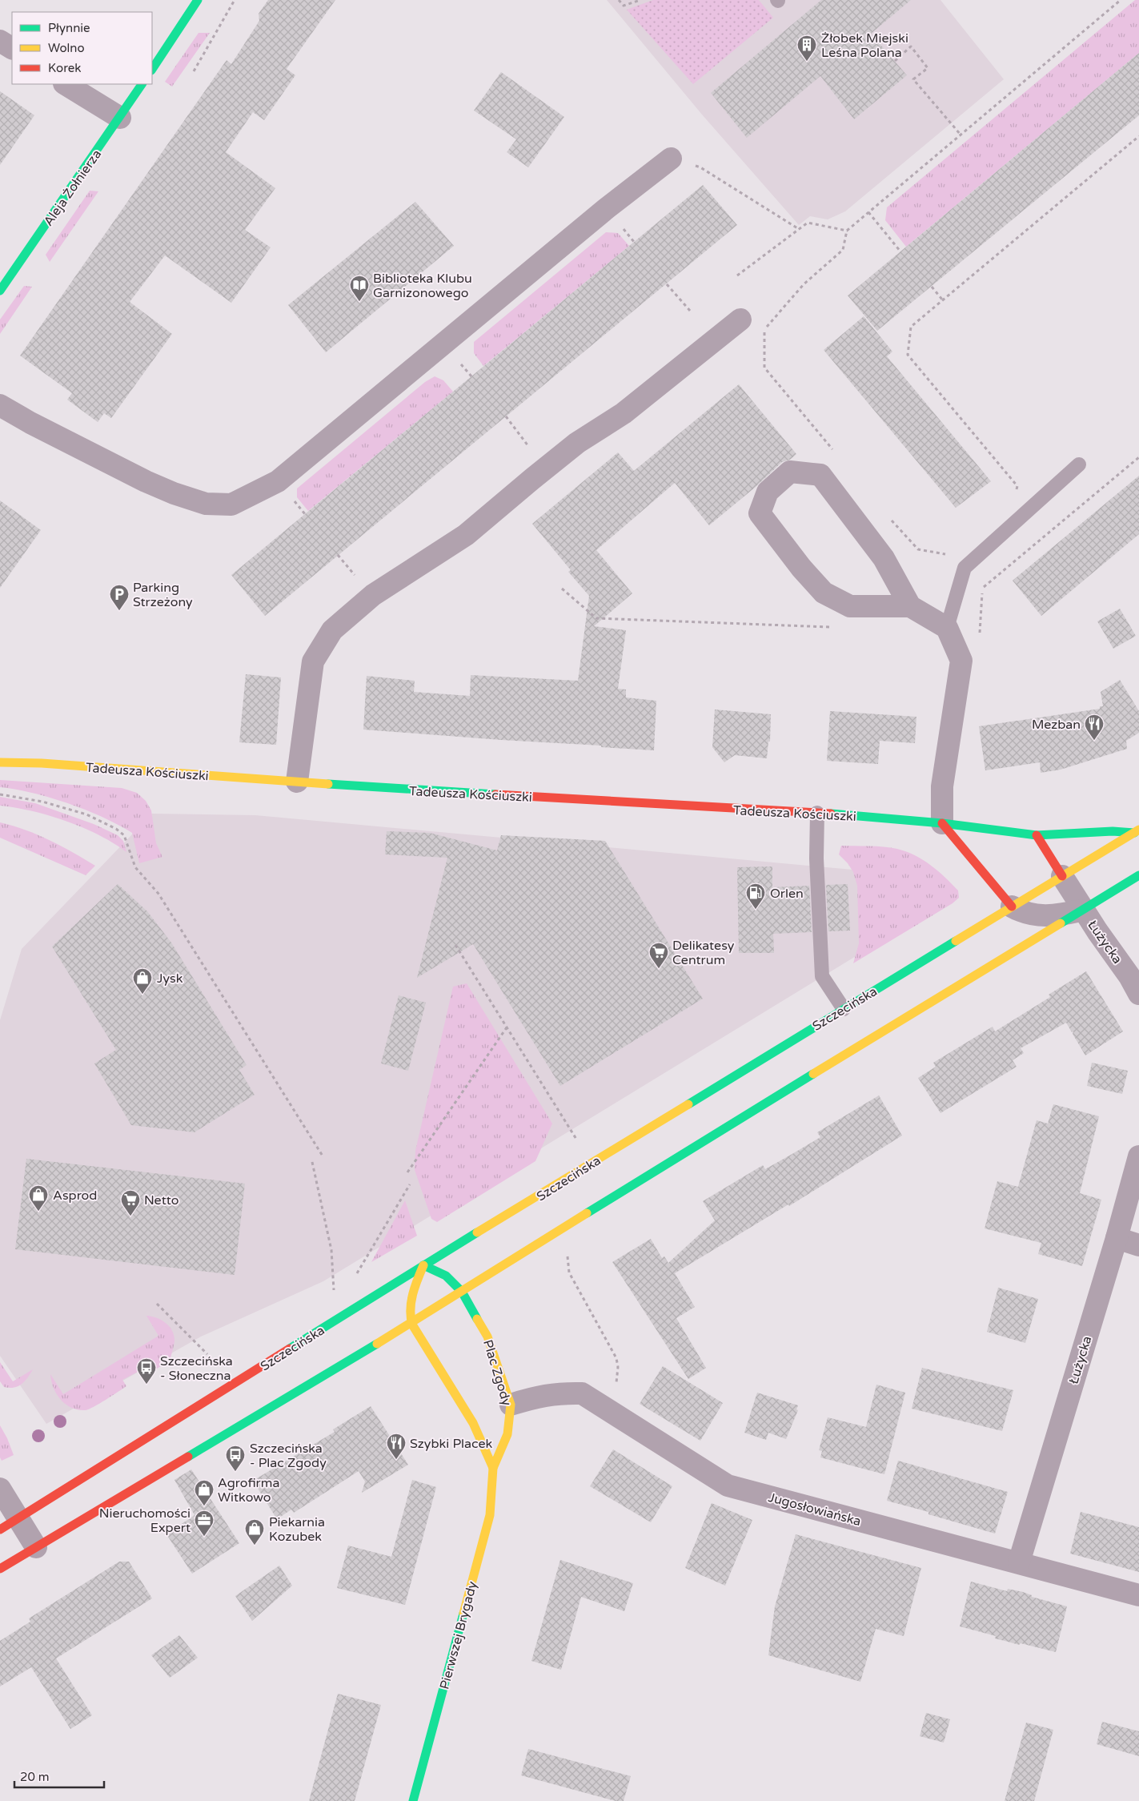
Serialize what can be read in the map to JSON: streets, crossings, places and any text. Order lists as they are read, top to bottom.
{
  "streets": {
    "main road": [
      "Aleja Żołnierza",
      "Tadeusza Kościuszki",
      "Szczecińska",
      "Plac Zgody",
      "Pierwszej Brygady"
    ],
    "street": ["Łużycka", "Jugosłowiańska"]
  },
  "crossings": [
    ["Tadeusza Kościuszki", "Szczecińska"],
    ["Łużycka", "Szczecińska"],
    ["Łużycka", "Jugosłowiańska"],
    ["Szczecińska", "Plac Zgody"],
    ["Plac Zgody", "Jugosłowiańska"],
    ["Plac Zgody", "Pierwszej Brygady"]
  ],
  "places": {
    "building": ["Żłobek Miejski Leśna Polana"],
    "library": ["Biblioteka Klubu Garnizonowego"],
    "parking": ["Parking Strzeżony"],
    "restaurant": ["Mezban", "Szybki Placek"],
    "fuel station": ["Orlen"],
    "supermarket": ["Delikatesy Centrum", "Netto"],
    "shop": [
      "Jysk",
      "Asprod",
      "Agrofirma Witkowo",
      "Piekarnia Kozubek"
    ],
    "bus stop": ["Szczecińska - Słoneczna", "Szczecińska - Plac Zgody"],
    "office": ["Nieruchomości Expert"]
  },
  "legend": ["Płynnie", "Wolno", "Korek"],
  "scale_bar": "20 m"
}
